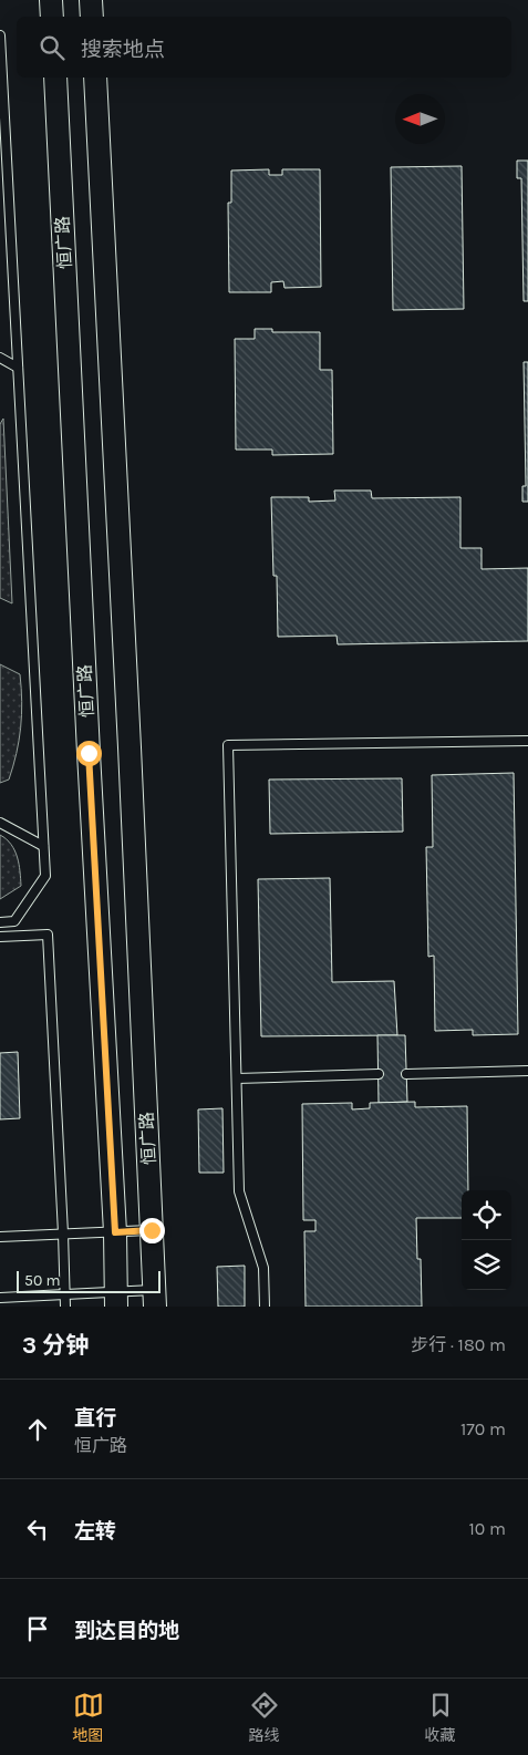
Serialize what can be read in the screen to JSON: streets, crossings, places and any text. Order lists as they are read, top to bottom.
{
  "streets": {
    "street": ["恒广路"]
  },
  "scale_bar": "50 m",
  "north": "left",
  "page": {
    "search": "搜索地点",
    "scale": "50 m",
    "heading": ["3 分钟", "步行 · 180 m"],
    "list": [
      ["直行", "恒广路", "170 m"],
      ["左转", "10 m"],
      "到达目的地"
    ],
    "nav": ["地图", "路线", "收藏"]
  }
}
